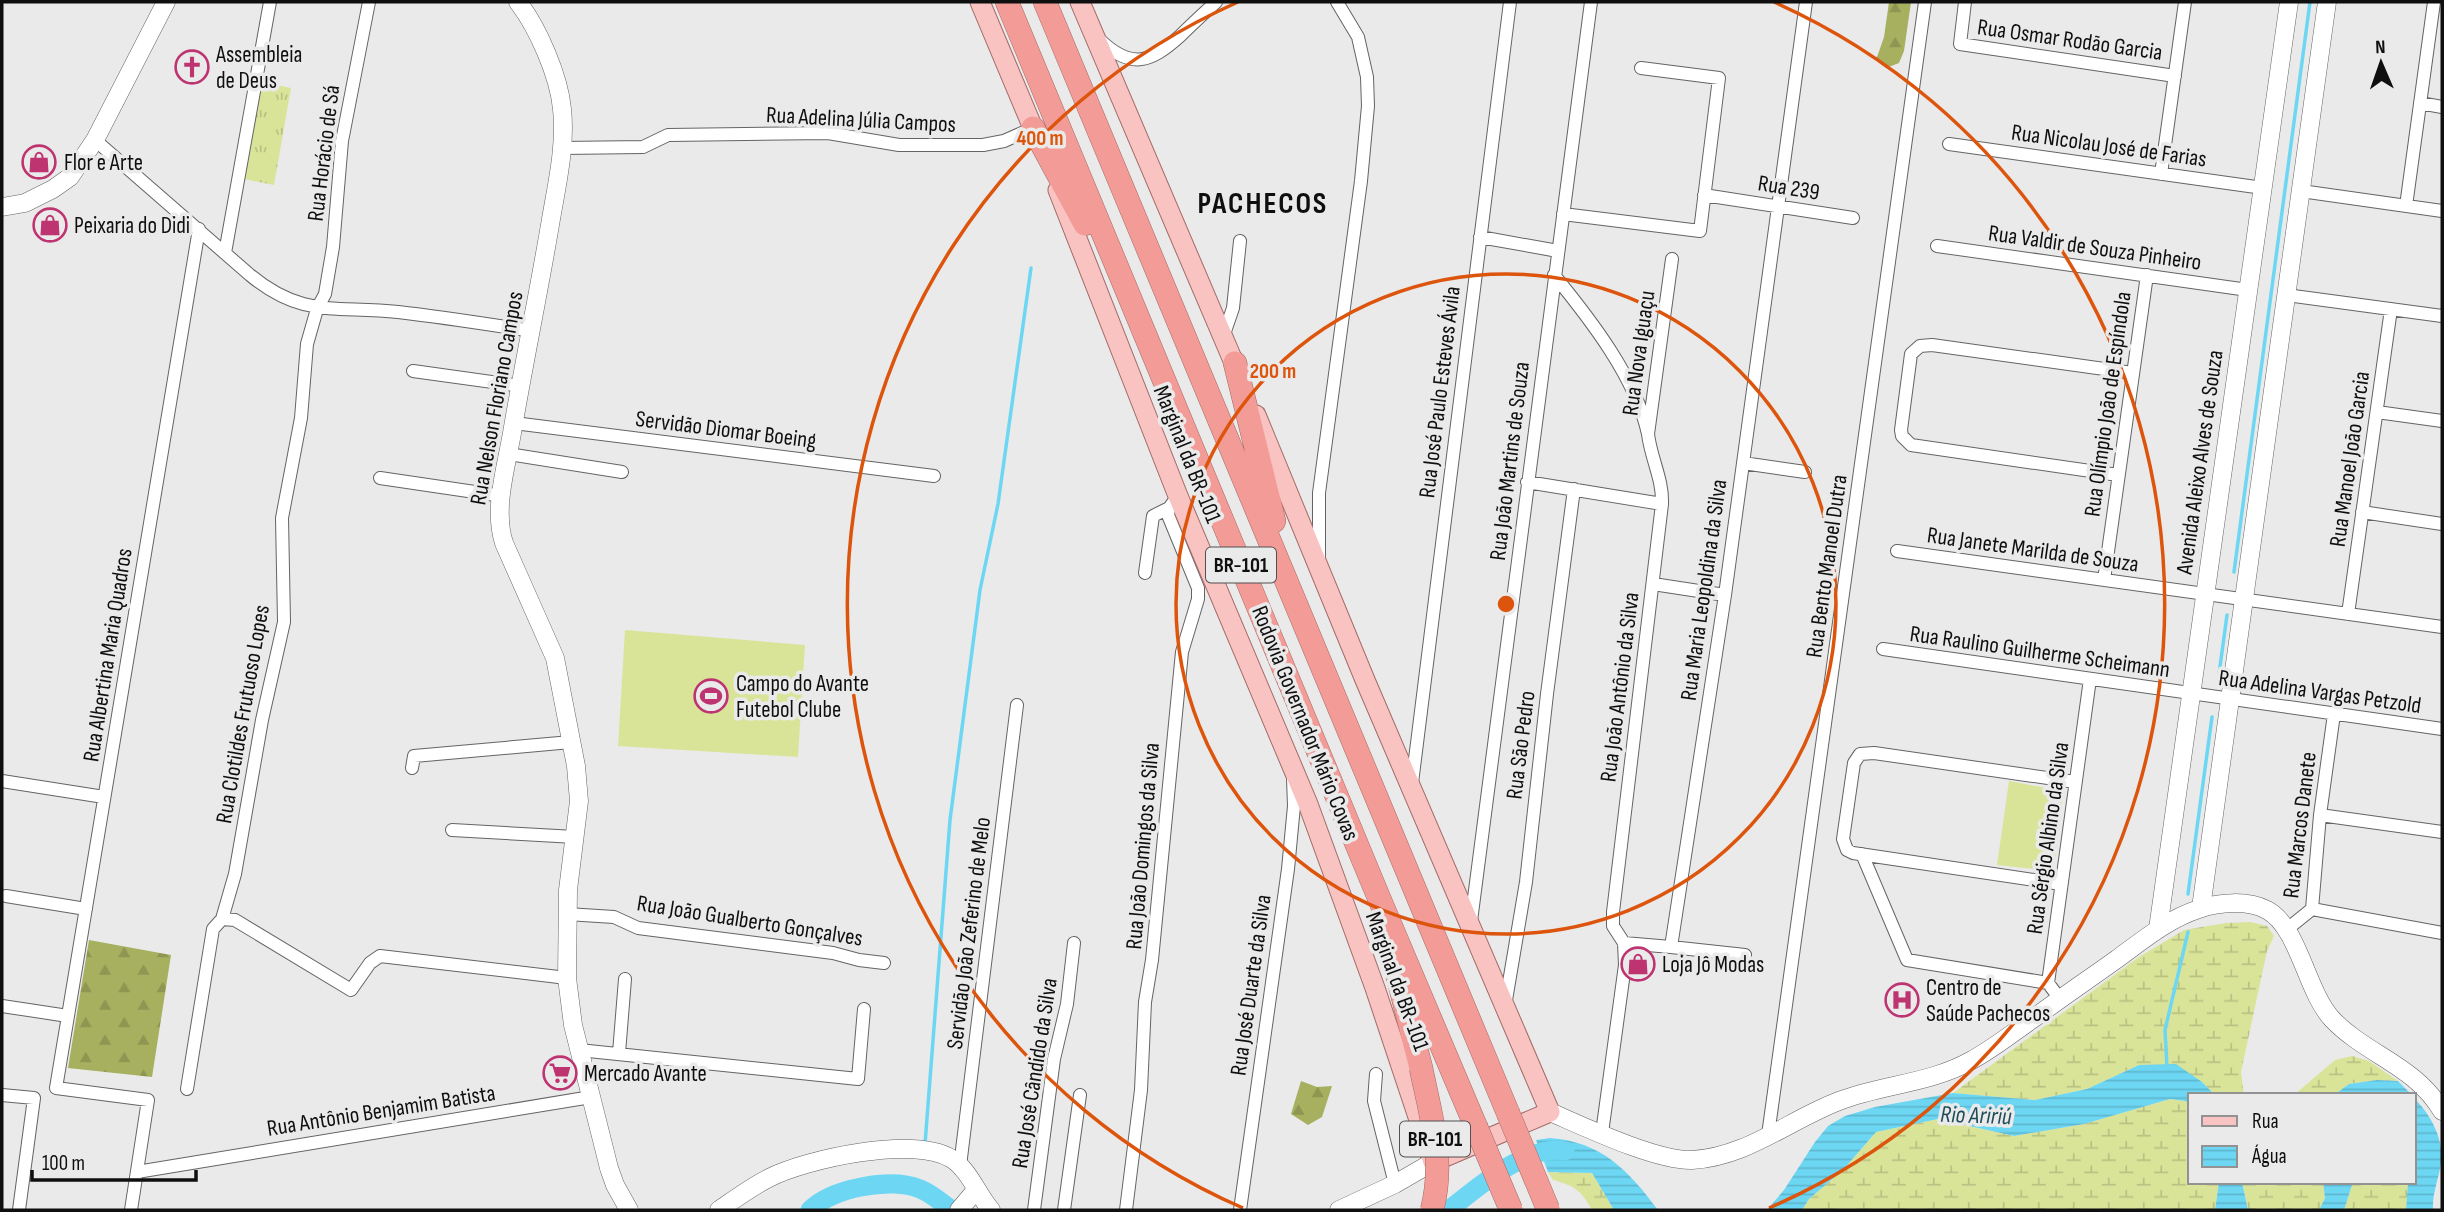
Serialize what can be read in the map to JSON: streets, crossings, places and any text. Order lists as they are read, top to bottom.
{
  "streets": {
    "highway": ["BR-101", "Rodovia Governador Mário Covas"],
    "main road": ["Marginal da BR-101"],
    "street": [
      "Rua Osmar Rodão Garcia",
      "Rua Adelina Júlia Campos",
      "Rua Nicolau José de Farias",
      "Rua Horácio de Sá",
      "Rua 239",
      "Rua Valdir de Souza Pinheiro",
      "Rua Nova Iguaçu",
      "Rua José Paulo Esteves Ávila",
      "Rua Nelson Floriano Campos",
      "Rua Olímpio João de Espíndola",
      "Servidão Diomar Boeing",
      "Rua Manoel João Garcia",
      "Rua João Martins de Souza",
      "Avenida Aleixo Alves de Souza",
      "Rua Janete Marilda de Souza",
      "Rua Bento Manoel Dutra",
      "Rua Maria Leopoldina da Silva",
      "Rua Raulino Guilherme Scheimann",
      "Rua Albertina Maria Quadros",
      "Rua João Antônio da Silva",
      "Rua Adelina Vargas Petzold",
      "Rua Clotildes Frutuoso Lopes",
      "Rua São Pedro",
      "Rua Marcos Danete",
      "Rua Sérgio Albino da Silva",
      "Rua João Domingos da Silva",
      "Rua João Gualberto Gonçalves",
      "Servidão João Zeferino de Melo",
      "Rua José Duarte da Silva",
      "Rua José Cândido da Silva",
      "Rua Antônio Benjamim Batista"
    ]
  },
  "crossings": [
    ["Rua Adelina Júlia Campos", "Rua Nelson Floriano Campos"],
    ["Rua Adelina Júlia Campos", "Marginal da BR-101"],
    ["Rua Nicolau José de Farias", "Avenida Aleixo Alves de Souza"],
    ["Rua Horácio de Sá", "Rua Clotildes Frutuoso Lopes"],
    ["Rua 239", "Rua Maria Leopoldina da Silva"],
    ["Rua Valdir de Souza Pinheiro", "Rua Olímpio João de Espíndola"],
    ["Rua Valdir de Souza Pinheiro", "Avenida Aleixo Alves de Souza"],
    ["Rua Nova Iguaçu", "Rua João Martins de Souza"],
    ["Rua Nova Iguaçu", "Rua João Antônio da Silva"],
    ["Rua Nelson Floriano Campos", "Servidão Diomar Boeing"],
    ["Rua Nelson Floriano Campos", "Rua João Gualberto Gonçalves"],
    ["Rua Nelson Floriano Campos", "Rua Antônio Benjamim Batista"],
    ["Rua Olímpio João de Espíndola", "Rua Janete Marilda de Souza"],
    ["Marginal da BR-101", "Rua João Domingos da Silva"],
    ["Marginal da BR-101", "Rua José Duarte da Silva"],
    ["Rua Manoel João Garcia", "Rua Janete Marilda de Souza"],
    ["Avenida Aleixo Alves de Souza", "Rua Janete Marilda de Souza"],
    ["Avenida Aleixo Alves de Souza", "Rua Raulino Guilherme Scheimann"],
    ["Avenida Aleixo Alves de Souza", "Rua Adelina Vargas Petzold"],
    ["BR-101", "Rodovia Governador Mário Covas"],
    ["Rua Raulino Guilherme Scheimann", "Rua Adelina Vargas Petzold"],
    ["Rua Raulino Guilherme Scheimann", "Rua Sérgio Albino da Silva"],
    ["Rua Albertina Maria Quadros", "Rua Antônio Benjamim Batista"],
    ["Rua Adelina Vargas Petzold", "Rua Marcos Danete"]
  ],
  "districts": ["PACHECOS"],
  "water": ["Rio Aririú"],
  "places": {
    "church": ["Assembleia de Deus"],
    "shop": ["Flor e Arte", "Peixaria do Didi", "Loja Jô Modas"],
    "sports": ["Campo do Avante Futebol Clube"],
    "hospital": ["Centro de Saúde Pachecos"],
    "supermarket": ["Mercado Avante"]
  },
  "legend": ["Rua", "Água"],
  "scale_bar": "100 m",
  "north": "top",
  "rings": ["400 m", "200 m"]
}
